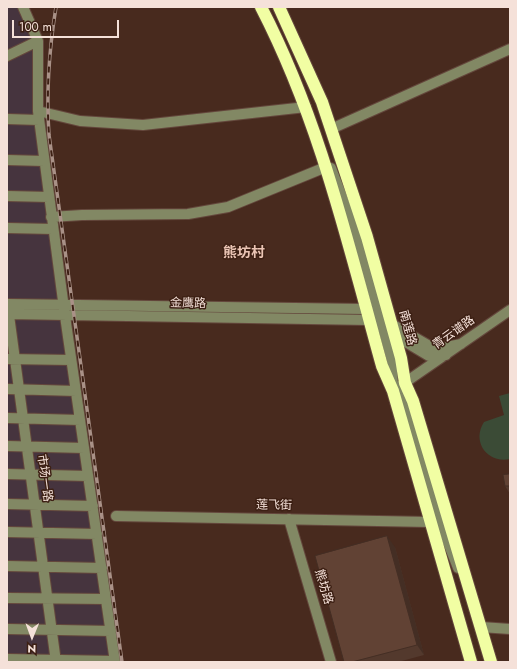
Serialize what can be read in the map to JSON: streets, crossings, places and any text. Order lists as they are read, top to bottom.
{
  "streets": {
    "highway": ["南莲路"],
    "street": [
      "金鹰路",
      "青云谱路",
      "市场一路",
      "莲飞街",
      "熊坊路"
    ]
  },
  "crossings": [
    ["金鹰路", "市场一路"],
    ["南莲路", "青云谱路"],
    ["莲飞街", "熊坊路"]
  ],
  "districts": ["熊坊村"],
  "scale_bar": "100 m",
  "north": "bottom"
}
